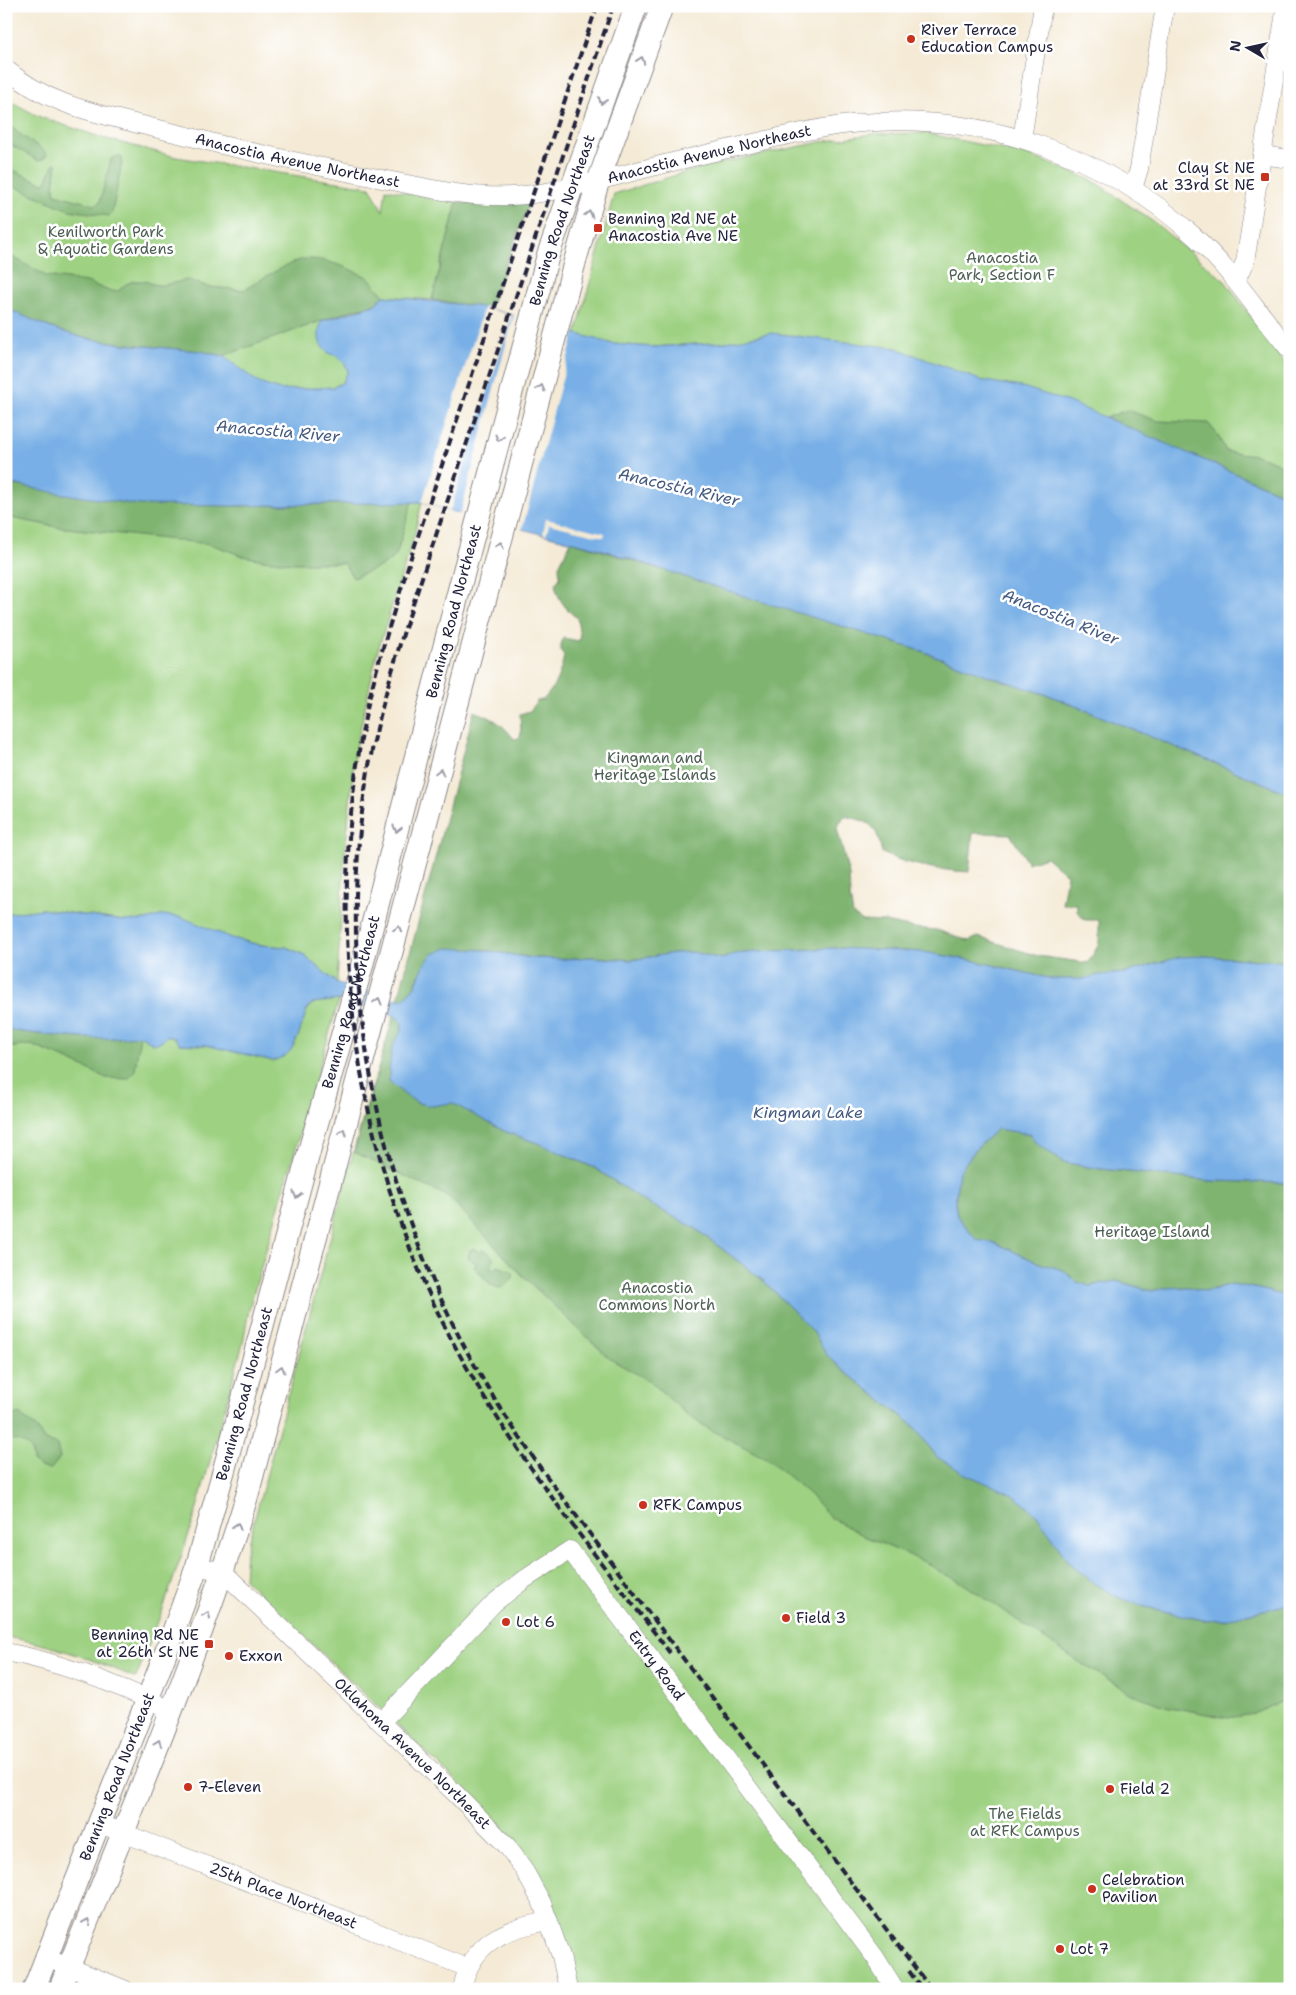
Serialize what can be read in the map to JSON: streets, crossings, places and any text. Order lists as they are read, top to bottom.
{
  "streets": {
    "main road": ["Benning Road Northeast"],
    "street": [
      "Anacostia Avenue Northeast",
      "Entry Road",
      "Oklahoma Avenue Northeast",
      "25th Place Northeast"
    ]
  },
  "crossings": [
    ["Anacostia Avenue Northeast", "Benning Road Northeast"],
    ["Benning Road Northeast", "Oklahoma Avenue Northeast"],
    ["Benning Road Northeast", "25th Place Northeast"],
    ["Entry Road", "Oklahoma Avenue Northeast"]
  ],
  "water": ["Anacostia River", "Kingman Lake"],
  "parks": [
    "Kenilworth Park & Aquatic Gardens",
    "Anacostia Park, Section F",
    "Kingman and Heritage Islands",
    "Heritage Island",
    "Anacostia Commons North",
    "The Fields at RFK Campus"
  ],
  "places": {
    "other": [
      "River Terrace Education Campus",
      "RFK Campus",
      "Field 3",
      "Lot 6",
      "Exxon",
      "7-Eleven",
      "Field 2",
      "Celebration Pavilion",
      "Lot 7"
    ],
    "transit": ["Clay St NE at 33rd St NE", "Benning Rd NE at Anacostia Ave NE", "Benning Rd NE at 26th St NE"]
  },
  "north": "left"
}
